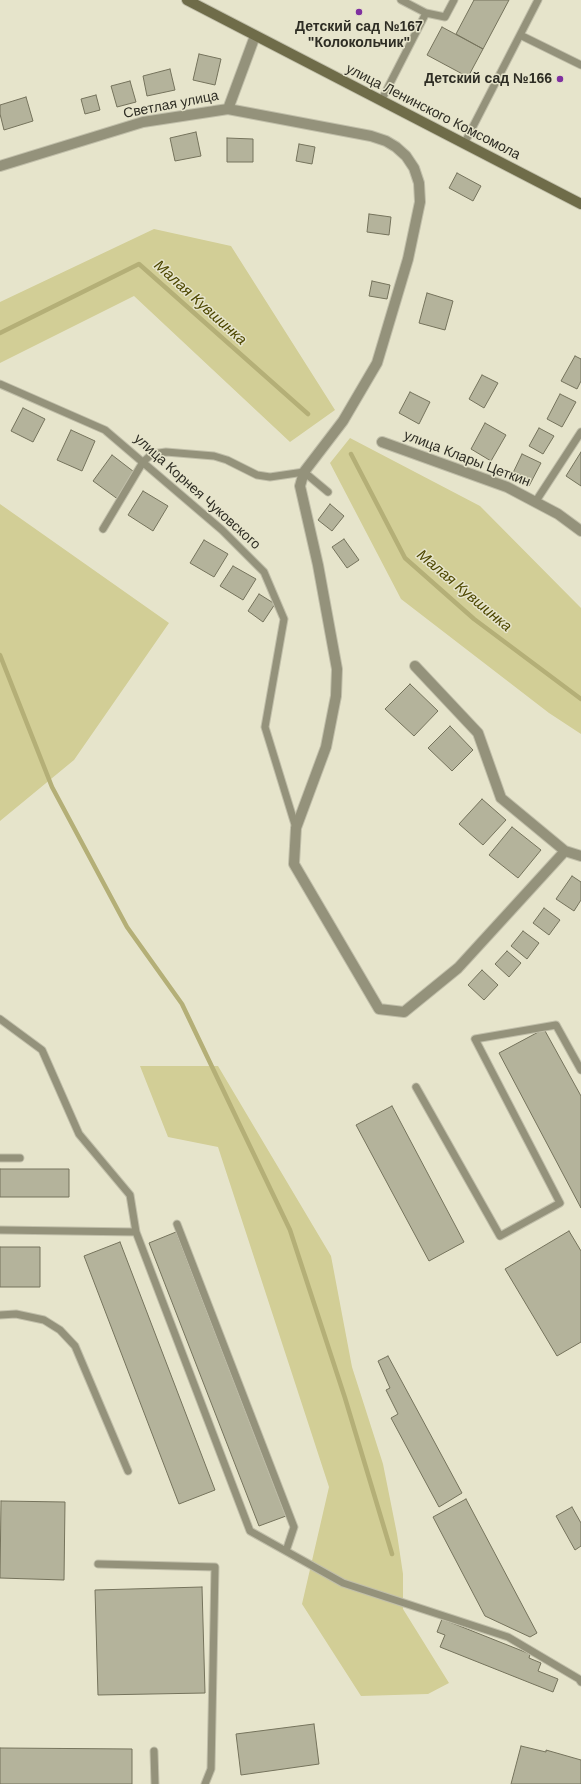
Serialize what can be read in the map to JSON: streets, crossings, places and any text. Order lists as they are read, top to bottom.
{
  "streets": {
    "main road": ["улица Ленинского Комсомола"],
    "street": ["Светлая улица", "улица Клары Цеткин"],
    "lane": ["улица Корнея Чуковского"]
  },
  "crossings": [
    ["Светлая улица", "улица Ленинского Комсомола"]
  ],
  "water": ["Малая Кувшинка"],
  "places": ["Детский сад №167 \"Колокольчик\"", "Детский сад №166"]
}
